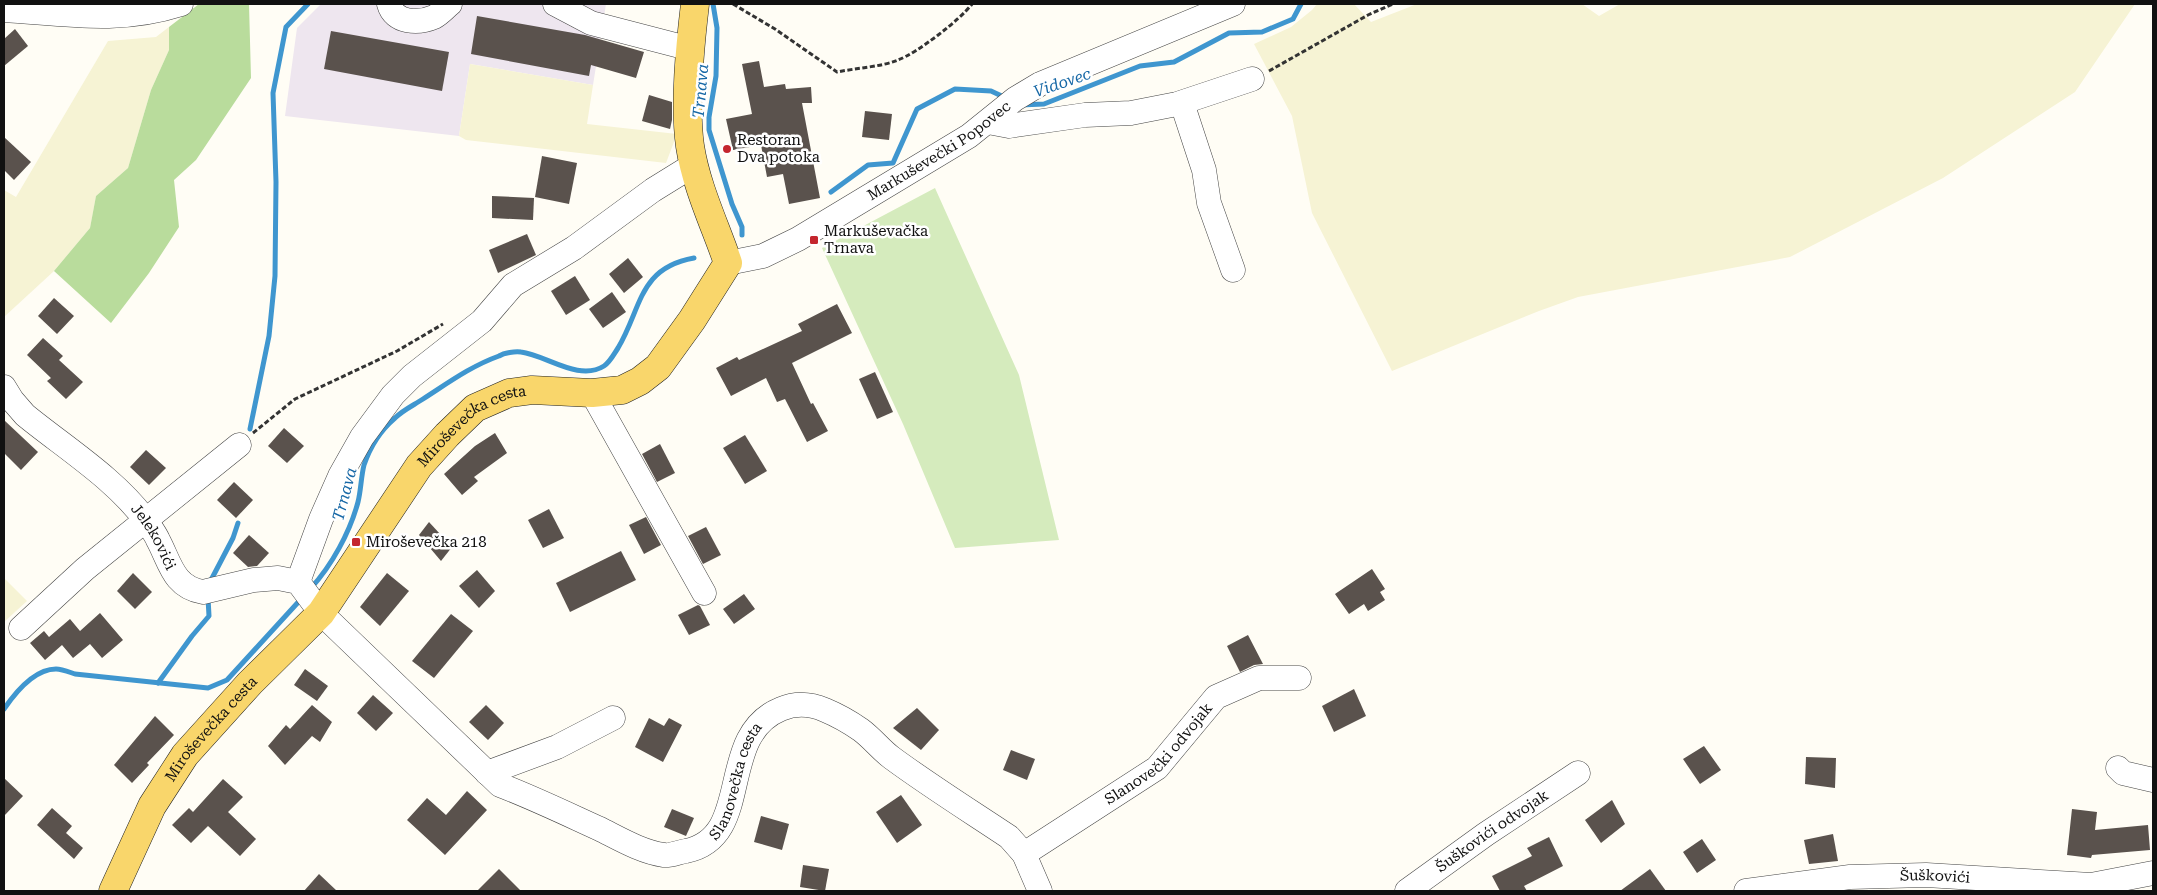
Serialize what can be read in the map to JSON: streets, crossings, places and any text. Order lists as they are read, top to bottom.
{
  "streets": {
    "main road": ["Miroševečka cesta"],
    "street": [
      "Markuševečki Popovec",
      "Jelekovići",
      "Slanovečki odvojak",
      "Slanovečka cesta",
      "Šuškovići odvojak",
      "Šuškovići"
    ]
  },
  "crossings": [
    ["Markuševečki Popovec", "Miroševečka cesta"],
    ["Miroševečka cesta", "Jelekovići"],
    ["Miroševečka cesta", "Slanovečka cesta"],
    ["Jelekovići", "Slanovečka cesta"],
    ["Slanovečki odvojak", "Slanovečka cesta"]
  ],
  "water": ["Vidovec", "Trnava"],
  "places": {
    "other": ["Restoran Dva potoka"],
    "transit": ["Markuševačka Trnava", "Miroševečka 218"]
  }
}
